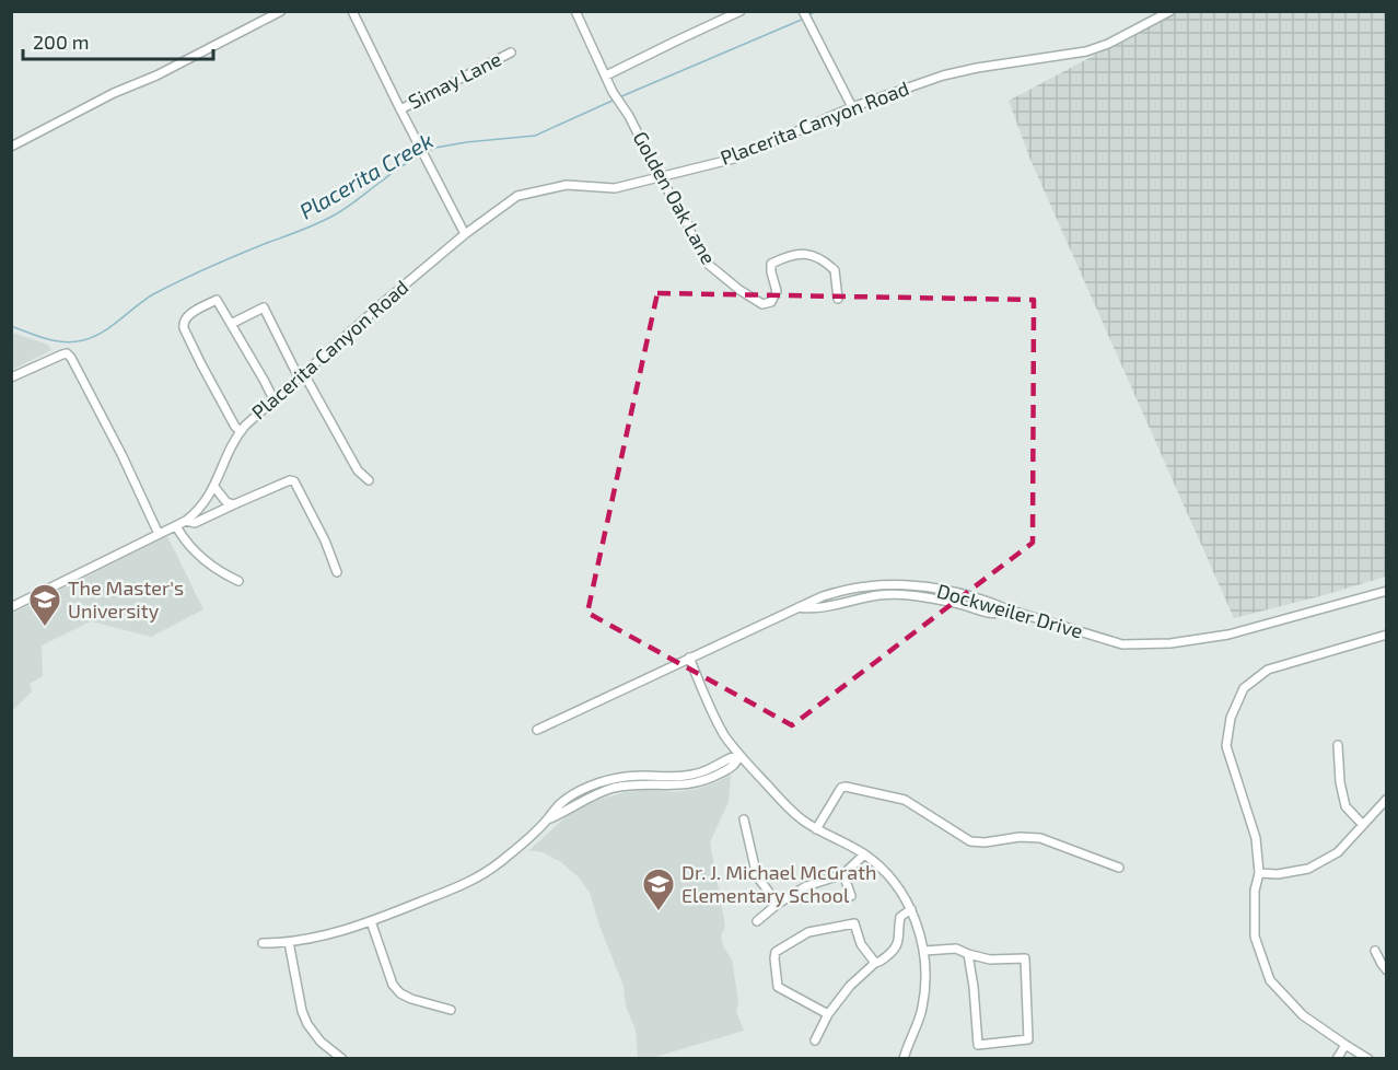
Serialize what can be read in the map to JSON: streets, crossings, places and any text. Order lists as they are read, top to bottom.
{
  "streets": {
    "street": [
      "Simay Lane",
      "Placerita Canyon Road",
      "Golden Oak Lane",
      "Dockweiler Drive"
    ]
  },
  "crossings": [
    ["Placerita Canyon Road", "Golden Oak Lane"]
  ],
  "water": ["Placerita Creek"],
  "places": {
    "school or university": ["The Master's University", "Dr. J. Michael McGrath Elementary School"]
  },
  "scale_bar": "200 m"
}
